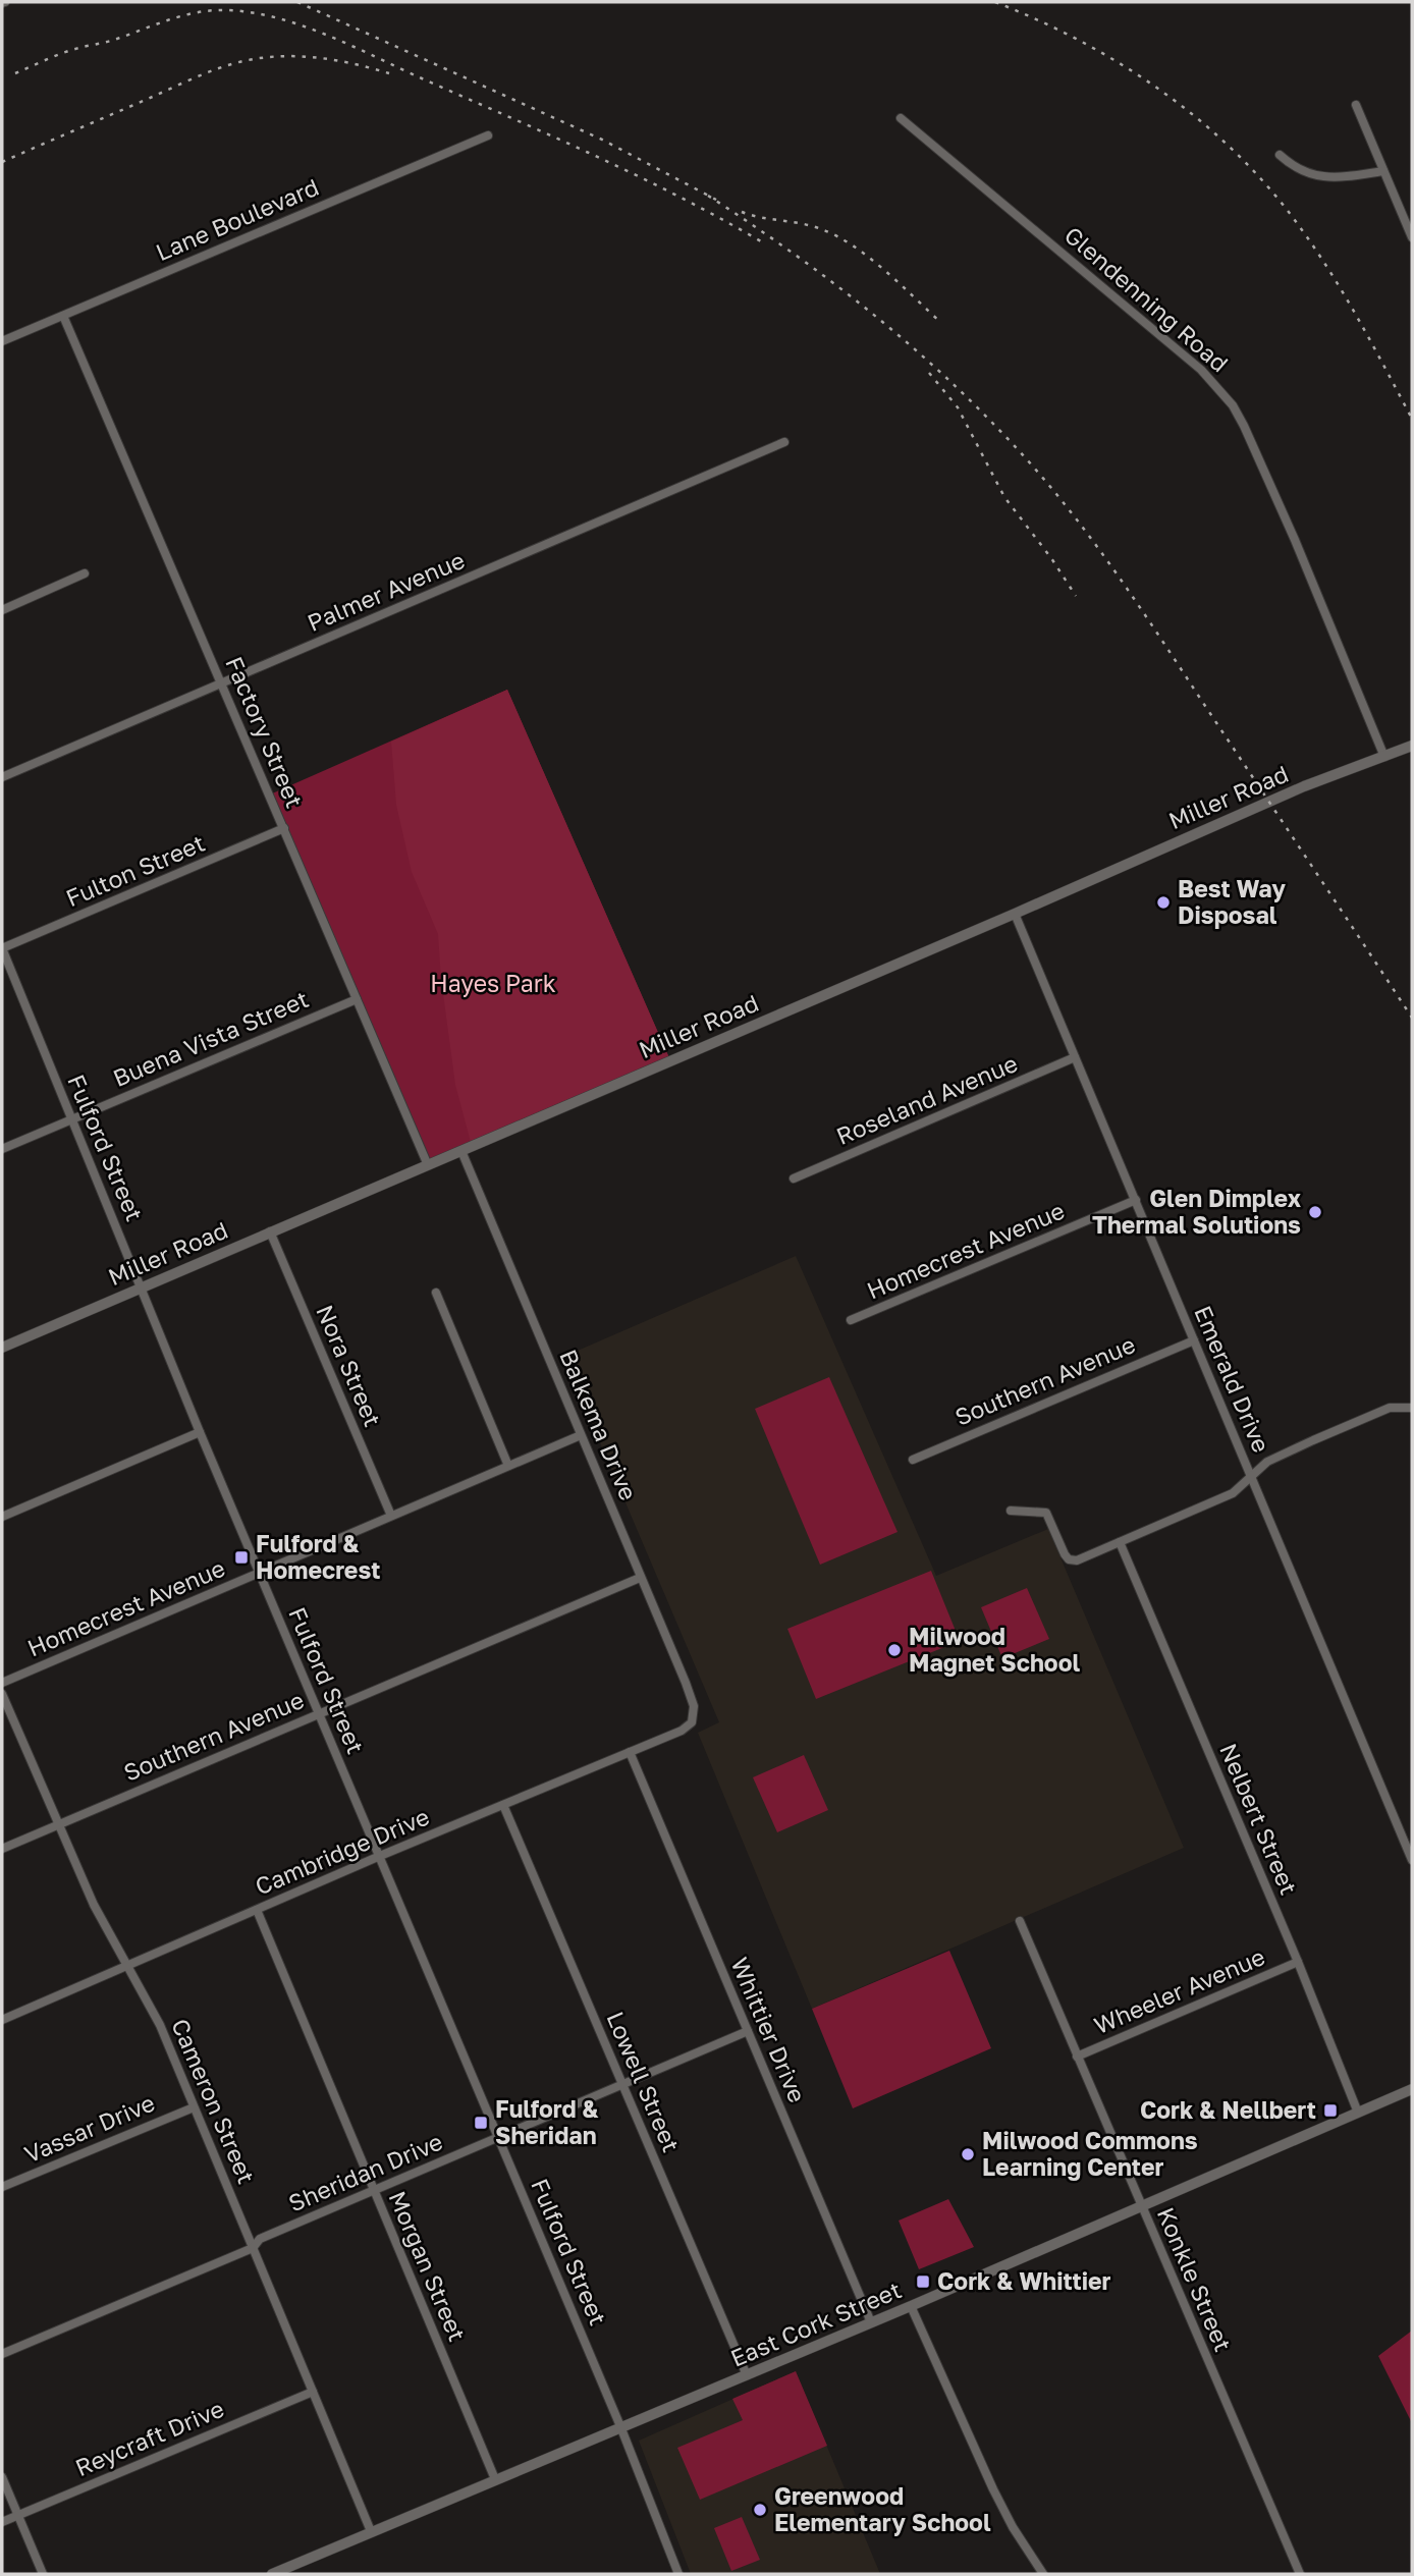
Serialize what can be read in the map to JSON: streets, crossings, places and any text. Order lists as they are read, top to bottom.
{
  "streets": {
    "street": [
      "Lane Boulevard",
      "Glendenning Road",
      "Palmer Avenue",
      "Factory Street",
      "Miller Road",
      "Fulton Street",
      "Buena Vista Street",
      "Roseland Avenue",
      "Fulford Street",
      "Homecrest Avenue",
      "Nora Street",
      "Emerald Drive",
      "Southern Avenue",
      "Balkema Drive",
      "Nelbert Street",
      "Cambridge Drive",
      "Wheeler Avenue",
      "Whittier Drive",
      "Lowell Street",
      "Cameron Street",
      "Vassar Drive",
      "Sheridan Drive",
      "Morgan Street",
      "Konkle Street",
      "East Cork Street",
      "Reycraft Drive"
    ]
  },
  "crossings": [
    ["Lane Boulevard", "Factory Street"],
    ["Glendenning Road", "Miller Road"],
    ["Palmer Avenue", "Factory Street"],
    ["Factory Street", "Miller Road"],
    ["Factory Street", "Fulton Street"],
    ["Factory Street", "Buena Vista Street"],
    ["Miller Road", "Fulford Street"],
    ["Miller Road", "Nora Street"],
    ["Miller Road", "Emerald Drive"],
    ["Miller Road", "Balkema Drive"],
    ["Fulton Street", "Fulford Street"],
    ["Buena Vista Street", "Fulford Street"],
    ["Roseland Avenue", "Emerald Drive"],
    ["Fulford Street", "Homecrest Avenue"],
    ["Fulford Street", "Southern Avenue"],
    ["Fulford Street", "Cambridge Drive"],
    ["Fulford Street", "Sheridan Drive"],
    ["Fulford Street", "East Cork Street"],
    ["Homecrest Avenue", "Nora Street"],
    ["Homecrest Avenue", "Emerald Drive"],
    ["Homecrest Avenue", "Balkema Drive"],
    ["Emerald Drive", "Southern Avenue"],
    ["Southern Avenue", "Balkema Drive"],
    ["Southern Avenue", "Cameron Street"],
    ["Balkema Drive", "Cambridge Drive"],
    ["Nelbert Street", "Wheeler Avenue"],
    ["Nelbert Street", "East Cork Street"],
    ["Cambridge Drive", "Whittier Drive"],
    ["Cambridge Drive", "Lowell Street"],
    ["Cambridge Drive", "Cameron Street"],
    ["Cambridge Drive", "Morgan Street"],
    ["Wheeler Avenue", "Konkle Street"],
    ["Whittier Drive", "Sheridan Drive"],
    ["Whittier Drive", "East Cork Street"],
    ["Lowell Street", "Sheridan Drive"],
    ["Lowell Street", "East Cork Street"],
    ["Cameron Street", "Vassar Drive"],
    ["Cameron Street", "Sheridan Drive"],
    ["Cameron Street", "East Cork Street"],
    ["Cameron Street", "Reycraft Drive"],
    ["Sheridan Drive", "Morgan Street"],
    ["Morgan Street", "East Cork Street"],
    ["Konkle Street", "East Cork Street"]
  ],
  "parks": ["Hayes Park"],
  "places": {
    "other": [
      "Best Way Disposal",
      "Glen Dimplex Thermal Solutions",
      "Milwood Magnet School",
      "Milwood Commons Learning Center",
      "Greenwood Elementary School"
    ],
    "transit": [
      "Fulford & Homecrest",
      "Cork & Nellbert",
      "Fulford & Sheridan",
      "Cork & Whittier"
    ]
  }
}
